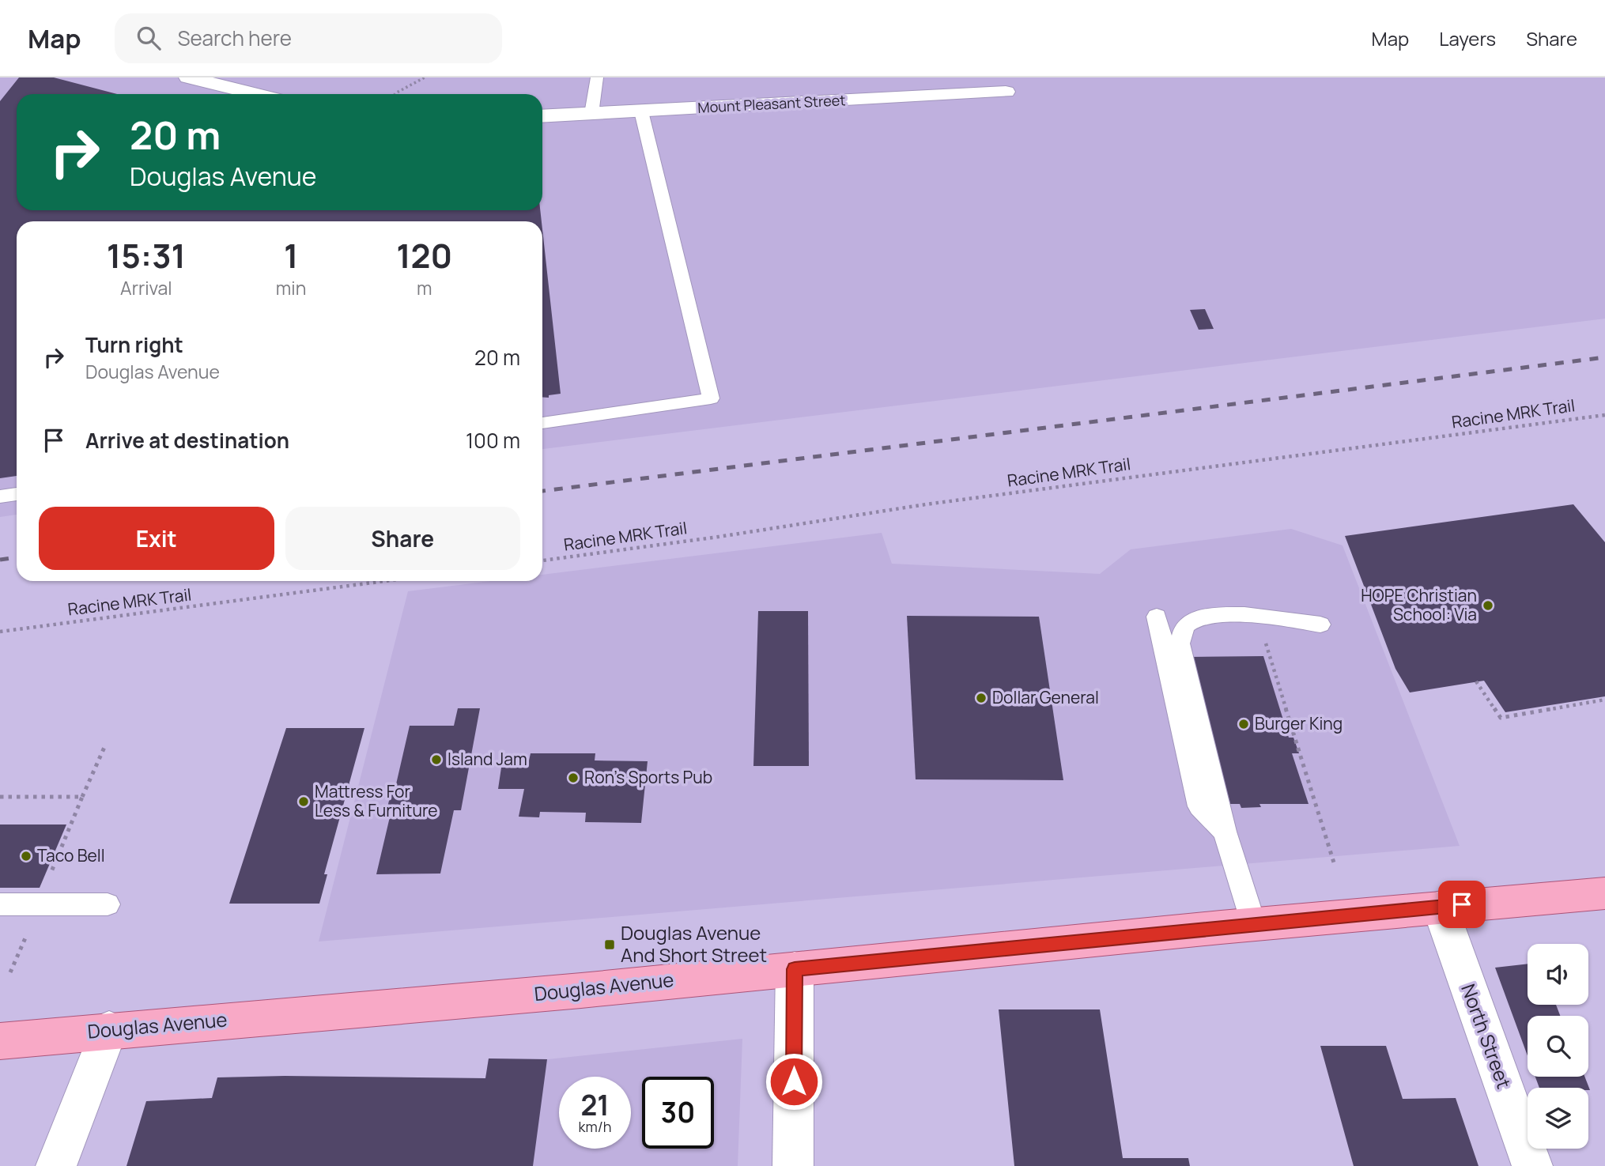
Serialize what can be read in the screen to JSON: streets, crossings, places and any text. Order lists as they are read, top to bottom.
{
  "streets": {
    "main road": ["Douglas Avenue"],
    "street": ["Mount Pleasant Street", "North Street"],
    "path": ["Racine MRK Trail"]
  },
  "crossings": [
    ["Douglas Avenue", "North Street"]
  ],
  "places": {
    "other": [
      "HOPE Christian School: Via",
      "Dollar General",
      "Burger King",
      "Island Jam",
      "Ron's Sports Pub",
      "Mattress For Less & Furniture",
      "Taco Bell"
    ],
    "transit": ["Douglas Avenue And Short Street"]
  },
  "page": {
    "header": "Map",
    "search": "Search here",
    "nav": ["Map", "Layers", "Share"],
    "turn": ["20 m", "Douglas Avenue"],
    "eta": [
      "15:31",
      "Arrival",
      "1",
      "min",
      "120",
      "m"
    ],
    "list": [
      {
        "name": "Turn right",
        "note": "Douglas Avenue",
        "value": "20 m"
      },
      {
        "name": "Arrive at destination",
        "value": "100 m"
      }
    ],
    "buttons": ["Exit", "Share"],
    "speed": "21 km/h",
    "limit": "30"
  }
}
